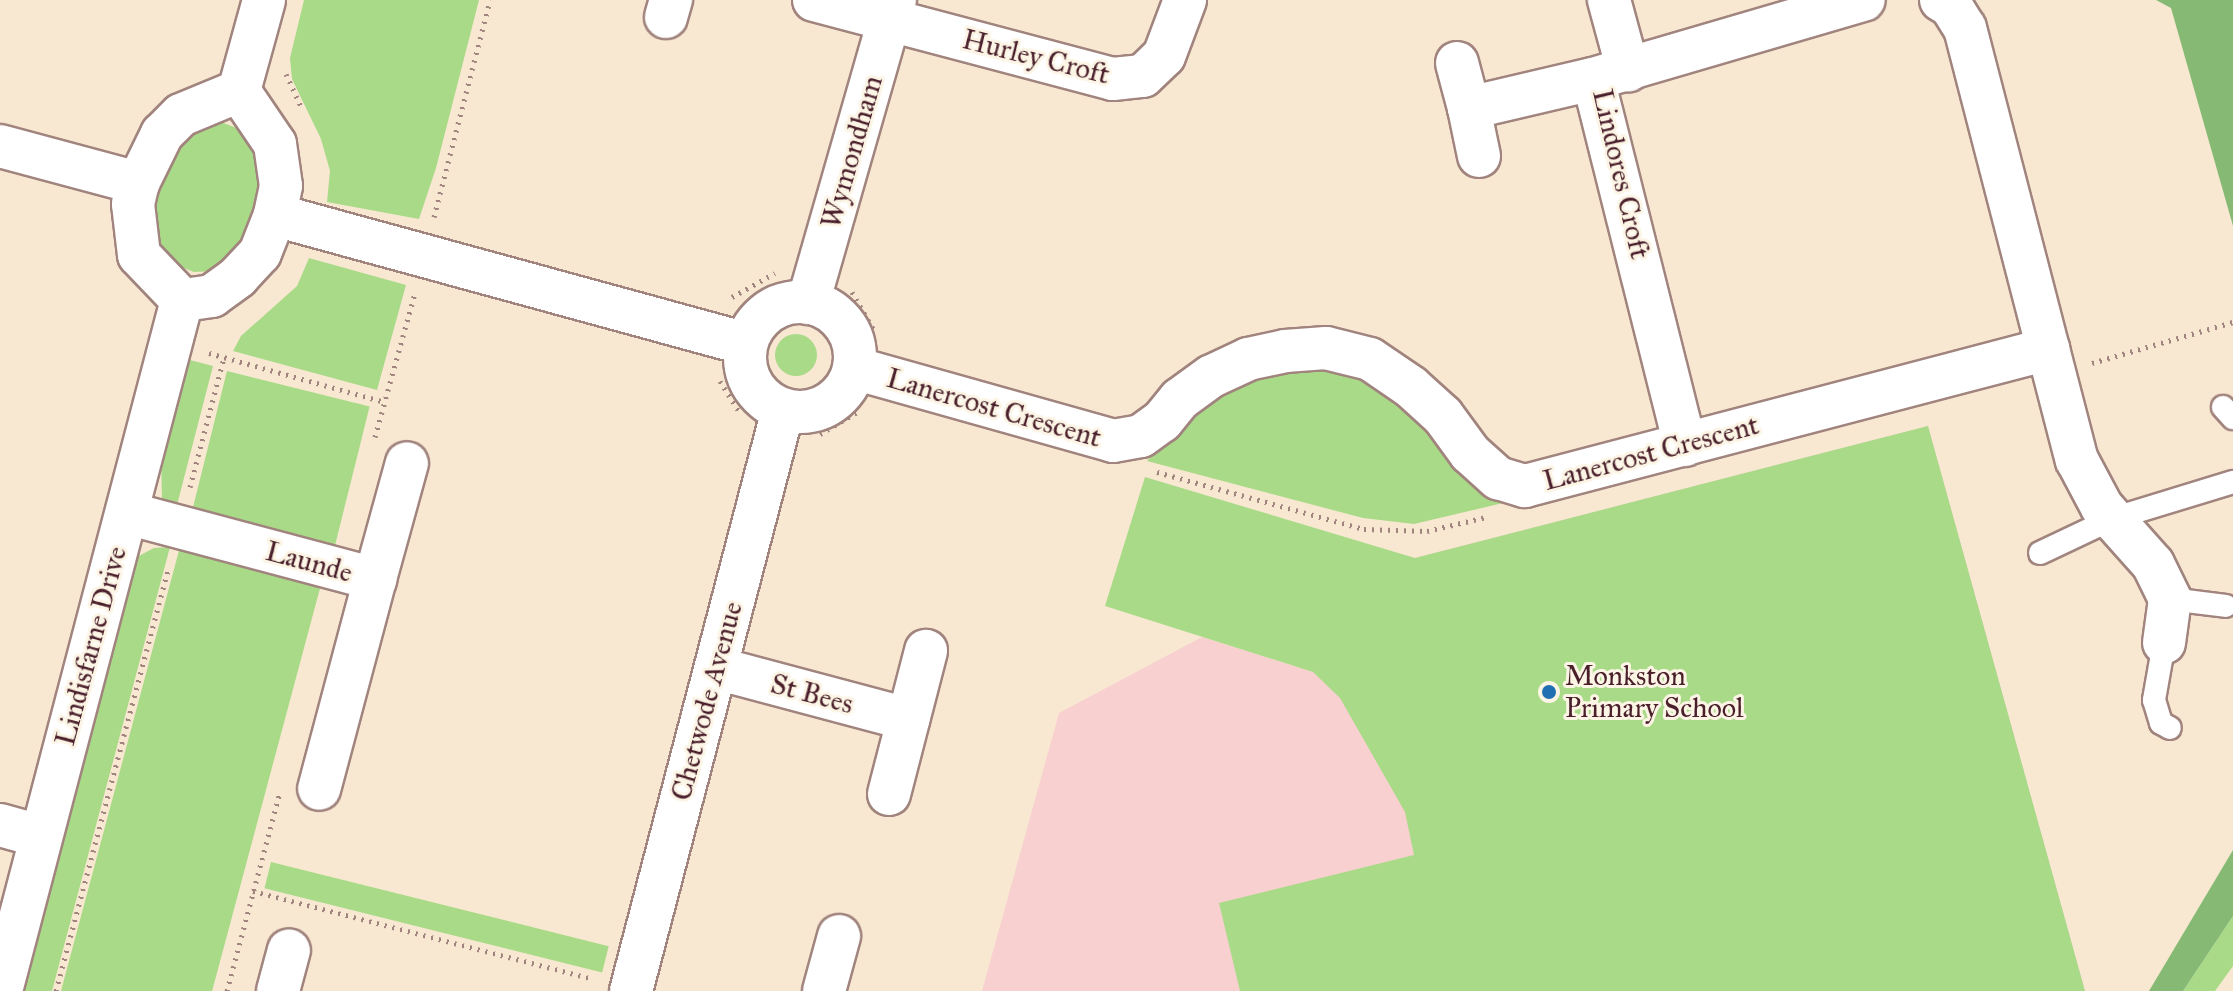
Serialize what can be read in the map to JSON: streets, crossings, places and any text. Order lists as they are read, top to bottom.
{
  "streets": {
    "street": [
      "Hurley Croft",
      "Wymondham",
      "Lindores Croft",
      "Lanercost Crescent",
      "Launde",
      "Lindisfarne Drive",
      "St Bees",
      "Chetwode Avenue"
    ]
  },
  "crossings": [
    ["Hurley Croft", "Wymondham"],
    ["Wymondham", "Lanercost Crescent"],
    ["Wymondham", "Chetwode Avenue"],
    ["Lindores Croft", "Lanercost Crescent"],
    ["Lanercost Crescent", "Chetwode Avenue"],
    ["Launde", "Lindisfarne Drive"],
    ["St Bees", "Chetwode Avenue"]
  ],
  "places": ["Monkston Primary School"]
}
